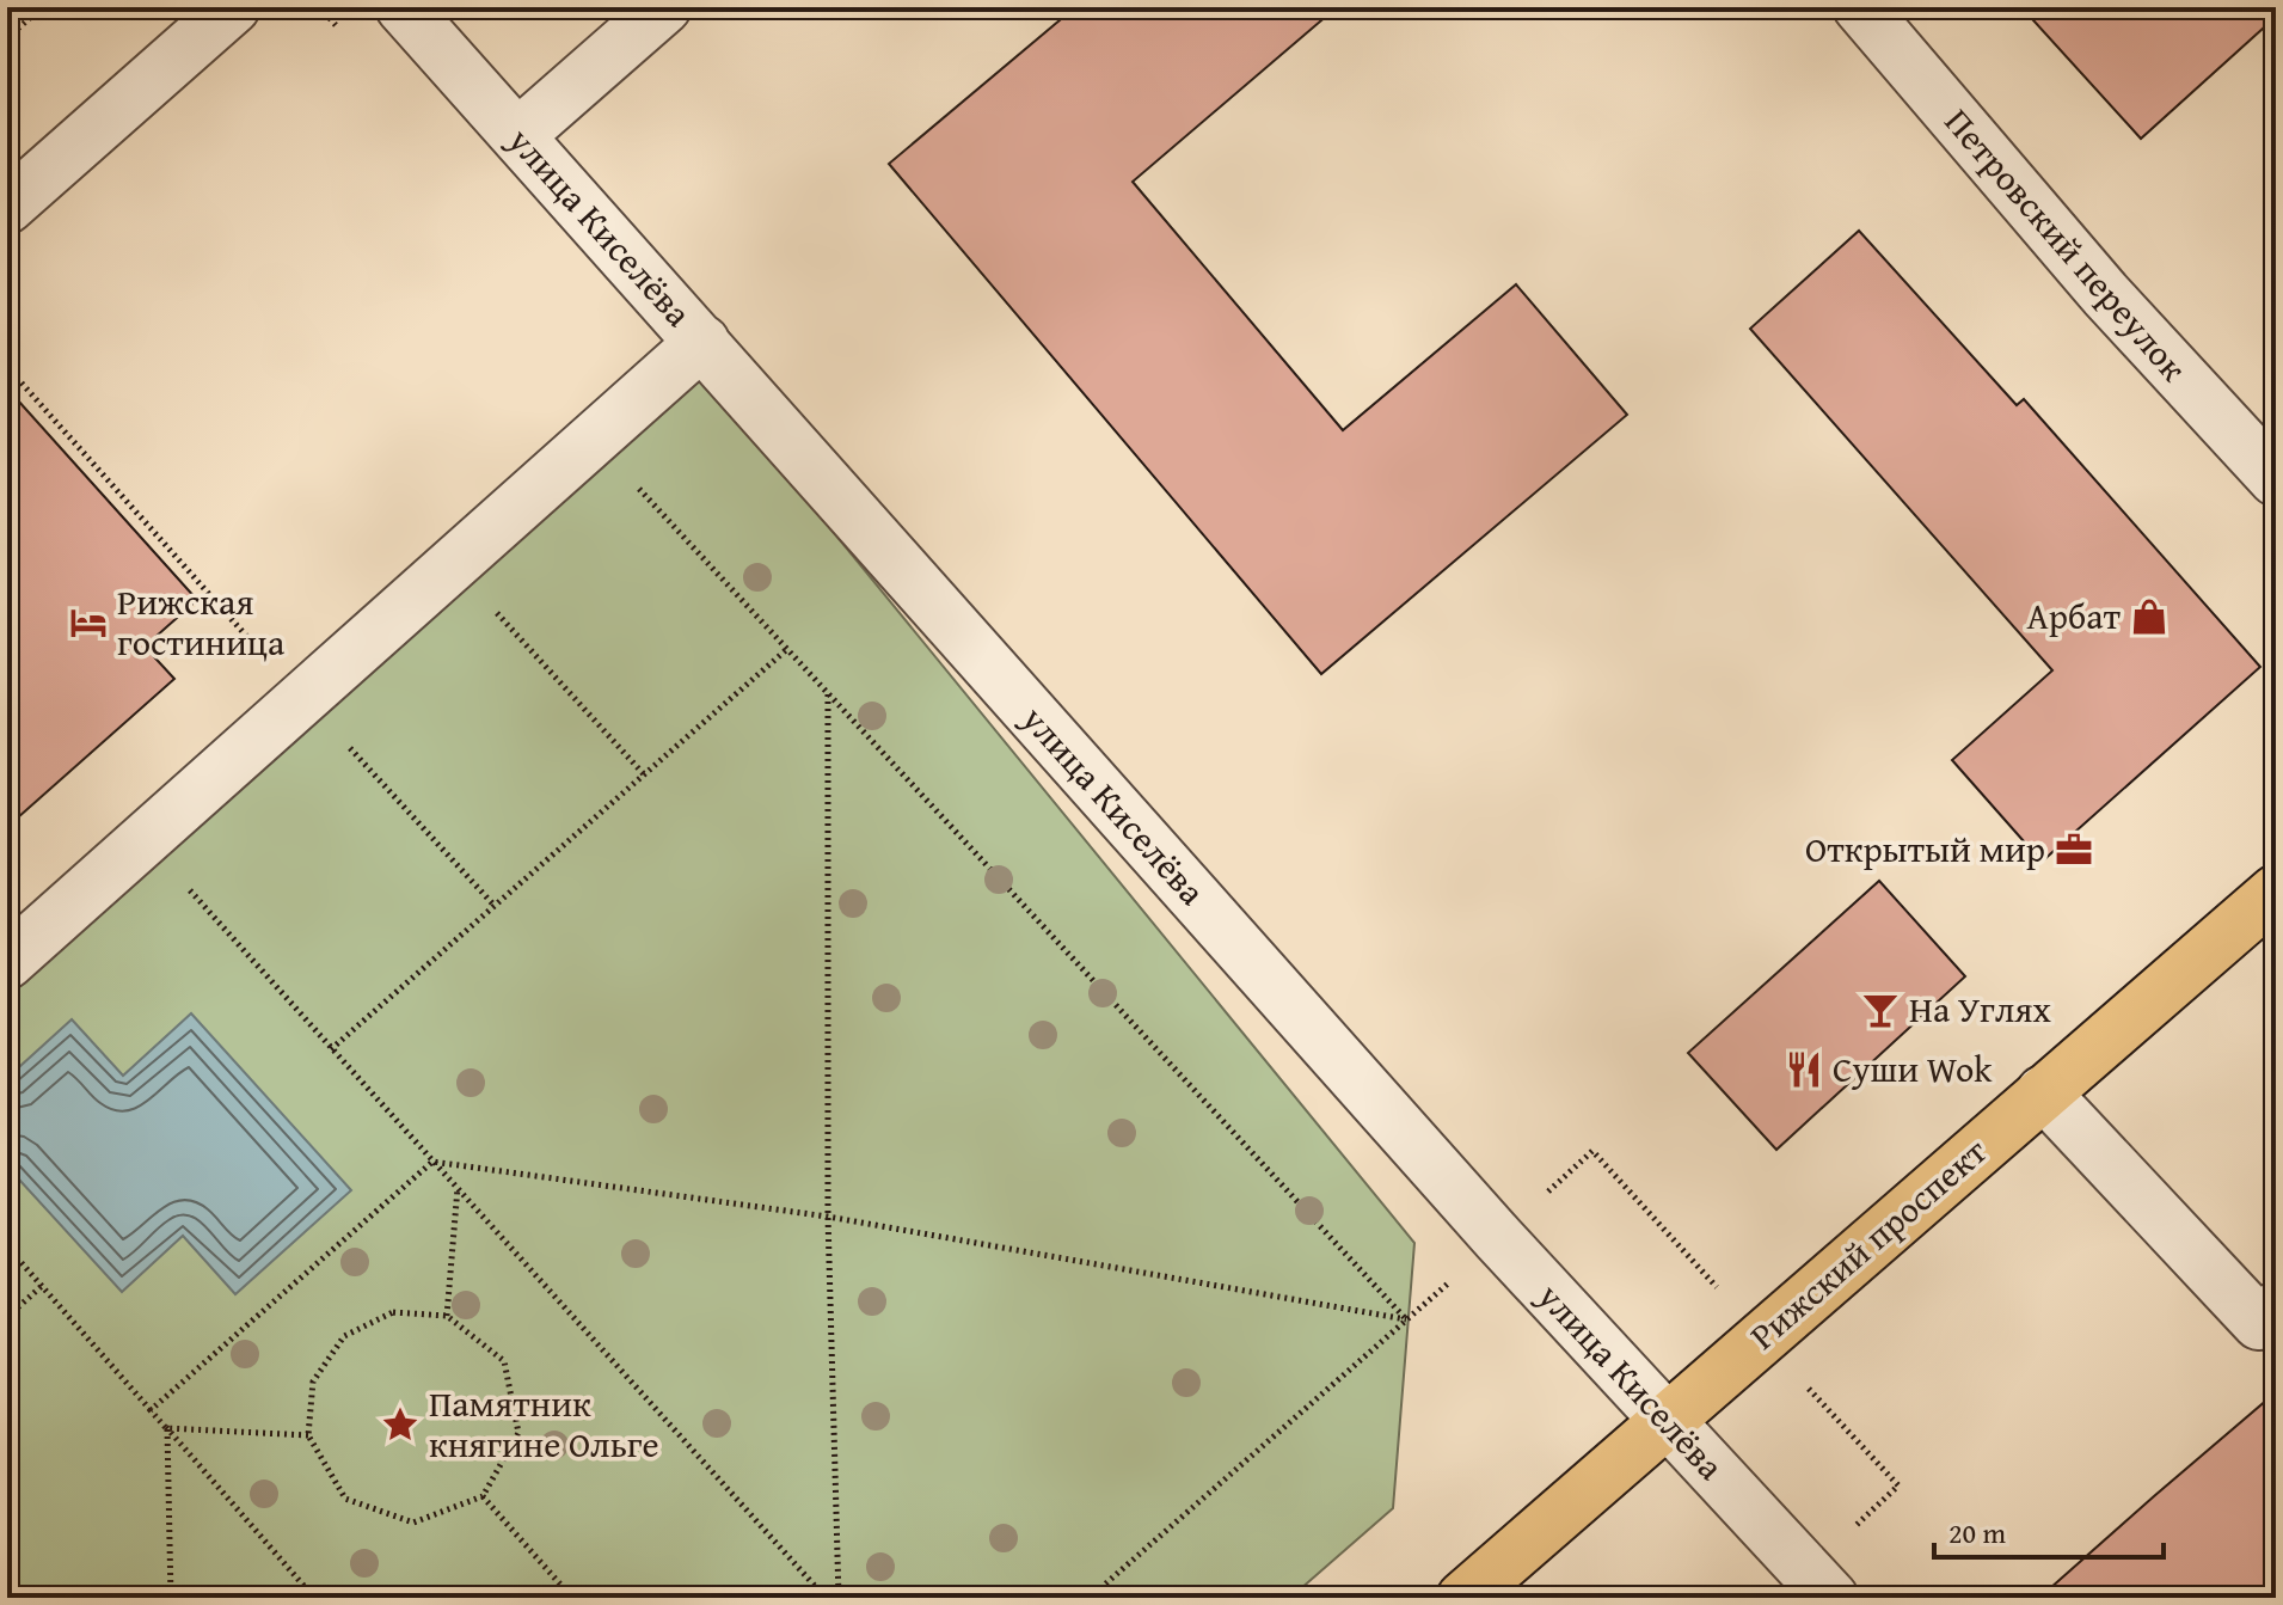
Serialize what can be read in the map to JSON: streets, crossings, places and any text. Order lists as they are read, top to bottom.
{
  "streets": {
    "main road": ["Рижский проспект"],
    "street": ["улица Киселёва", "Петровский переулок"]
  },
  "crossings": [
    ["улица Киселёва", "Рижский проспект"]
  ],
  "places": {
    "shop": ["Арбат"],
    "hotel": ["Рижская гостиница"],
    "office": ["Открытый мир"],
    "bar": ["На Углях"],
    "restaurant": ["Суши Wok"],
    "place": ["Памятник княгине Ольге"]
  },
  "scale_bar": "20 m"
}
